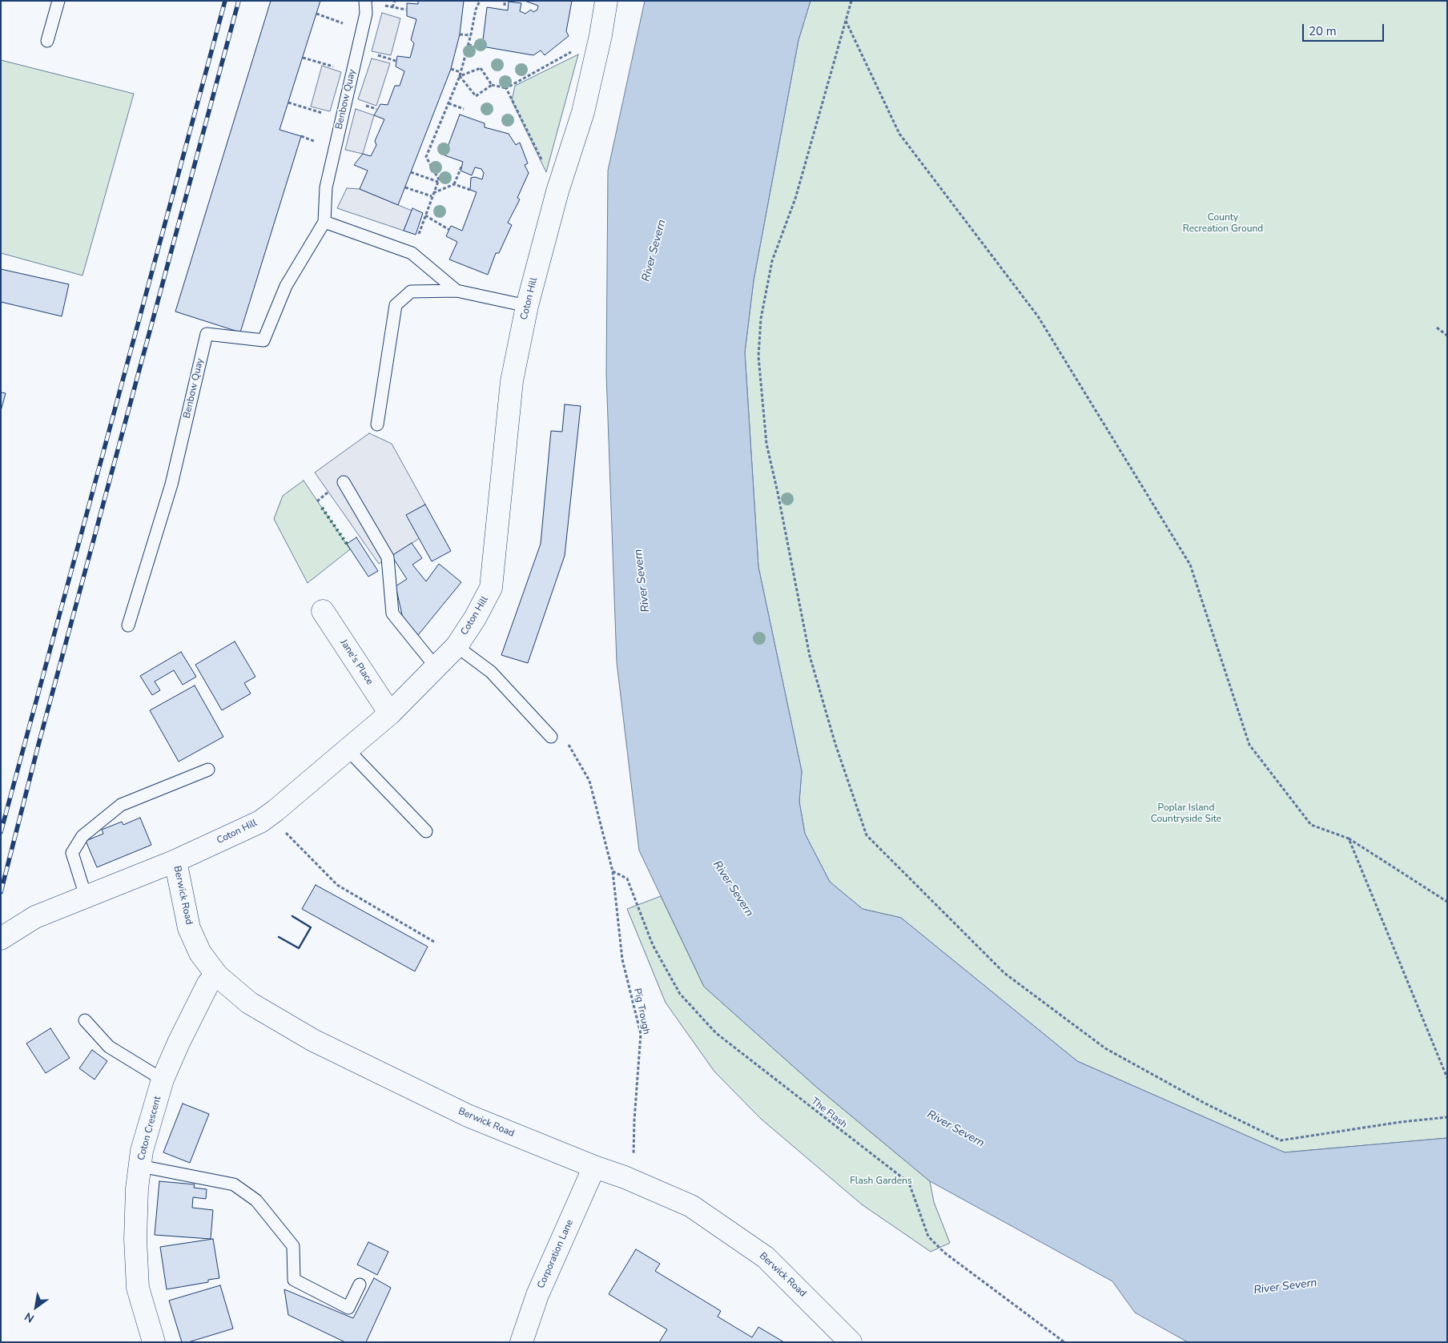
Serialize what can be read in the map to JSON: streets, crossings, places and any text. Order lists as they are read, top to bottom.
{
  "streets": {
    "main road": [
      "Coton Hill",
      "Jane's Place",
      "Berwick Road",
      "Coton Crescent",
      "Corporation Lane"
    ],
    "lane": ["Benbow Quay"],
    "path": ["Pig Trough", "The Flash"]
  },
  "crossings": [
    ["Coton Hill", "Jane's Place"],
    ["Coton Hill", "Berwick Road"],
    ["Berwick Road", "Coton Crescent"],
    ["Berwick Road", "Corporation Lane"],
    ["Pig Trough", "The Flash"]
  ],
  "water": ["River Severn"],
  "parks": ["County Recreation Ground", "Poplar Island Countryside Site", "Flash Gardens"],
  "scale_bar": "20 m",
  "north": "bottom left"
}
